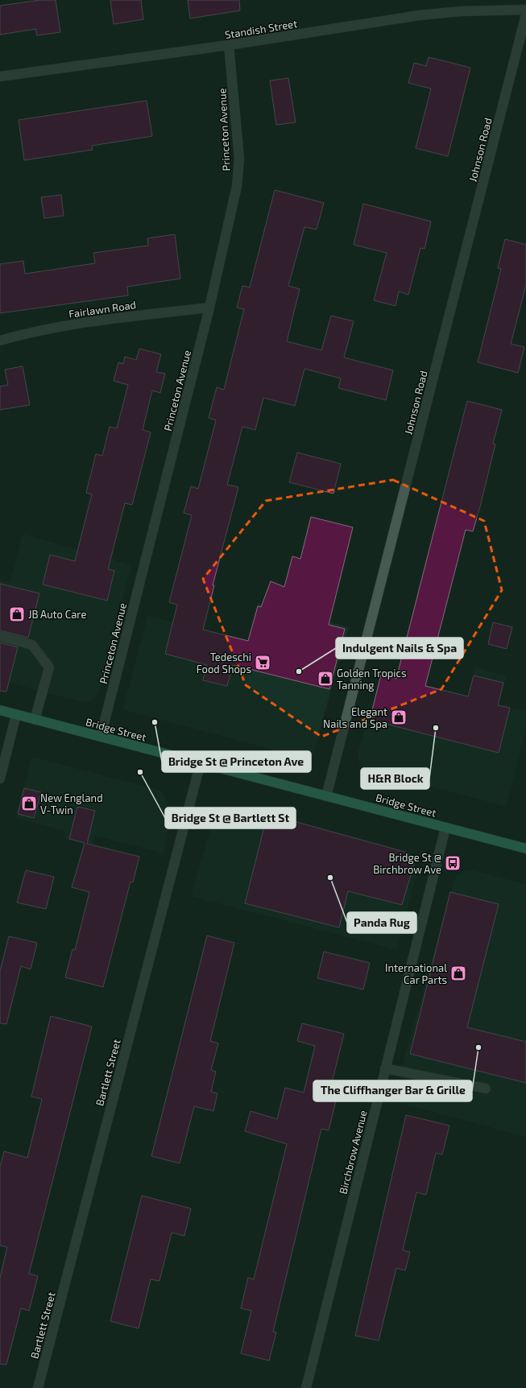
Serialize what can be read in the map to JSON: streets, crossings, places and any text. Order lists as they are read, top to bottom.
{
  "streets": {
    "main road": ["Bridge Street"],
    "street": [
      "Standish Street",
      "Princeton Avenue",
      "Johnson Road",
      "Fairlawn Road",
      "Bartlett Street",
      "Birchbrow Avenue"
    ]
  },
  "crossings": [
    ["Standish Street", "Princeton Avenue"],
    ["Princeton Avenue", "Fairlawn Road"],
    ["Princeton Avenue", "Bridge Street"],
    ["Johnson Road", "Bridge Street"],
    ["Bridge Street", "Bartlett Street"],
    ["Bridge Street", "Birchbrow Avenue"]
  ],
  "places": {
    "shop": [
      "JB Auto Care",
      "Golden Tropics Tanning",
      "Elegant Nails and Spa",
      "New England V-Twin",
      "International Car Parts"
    ],
    "supermarket": ["Tedeschi Food Shops"],
    "other": [
      "Indulgent Nails & Spa",
      "Bridge St @ Princeton Ave",
      "H&R Block",
      "Bridge St @ Bartlett St",
      "Panda Rug",
      "The Cliffhanger Bar & Grille"
    ],
    "bus stop": ["Bridge St @ Birchbrow Ave"]
  }
}
